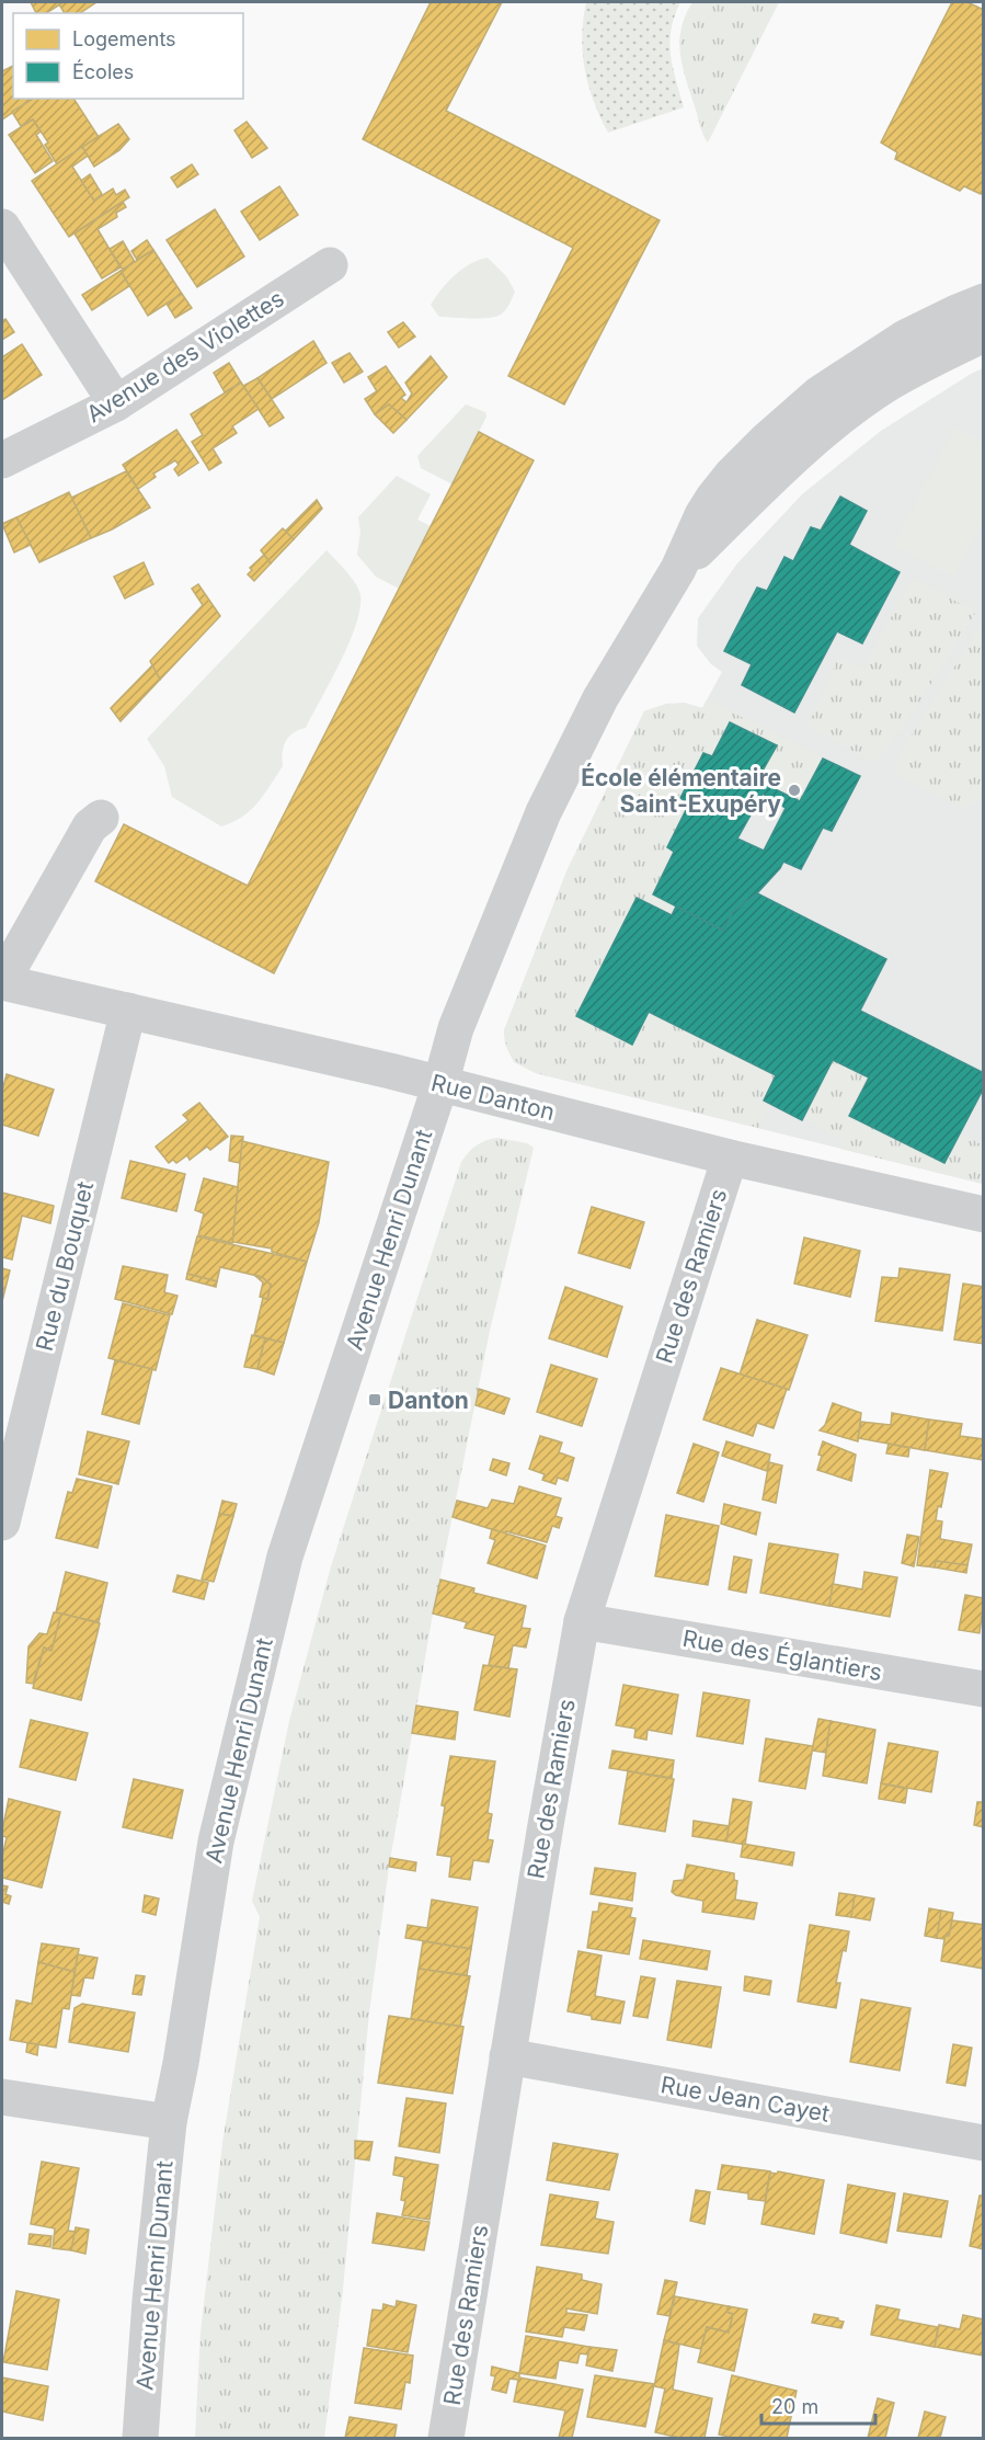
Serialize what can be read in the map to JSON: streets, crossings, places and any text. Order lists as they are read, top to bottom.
{
  "streets": {
    "street": [
      "Avenue des Violettes",
      "Rue Danton",
      "Avenue Henri Dunant",
      "Rue du Bouquet",
      "Rue des Ramiers",
      "Rue des Églantiers",
      "Rue Jean Cayet"
    ]
  },
  "crossings": [
    ["Rue Danton", "Avenue Henri Dunant"],
    ["Rue Danton", "Rue du Bouquet"],
    ["Rue Danton", "Rue des Ramiers"],
    ["Rue des Ramiers", "Rue des Églantiers"],
    ["Rue des Ramiers", "Rue Jean Cayet"]
  ],
  "places": {
    "other": ["École élémentaire Saint-Exupéry"],
    "transit": ["Danton"]
  },
  "legend": ["Logements", "Écoles"],
  "scale_bar": "20 m"
}
